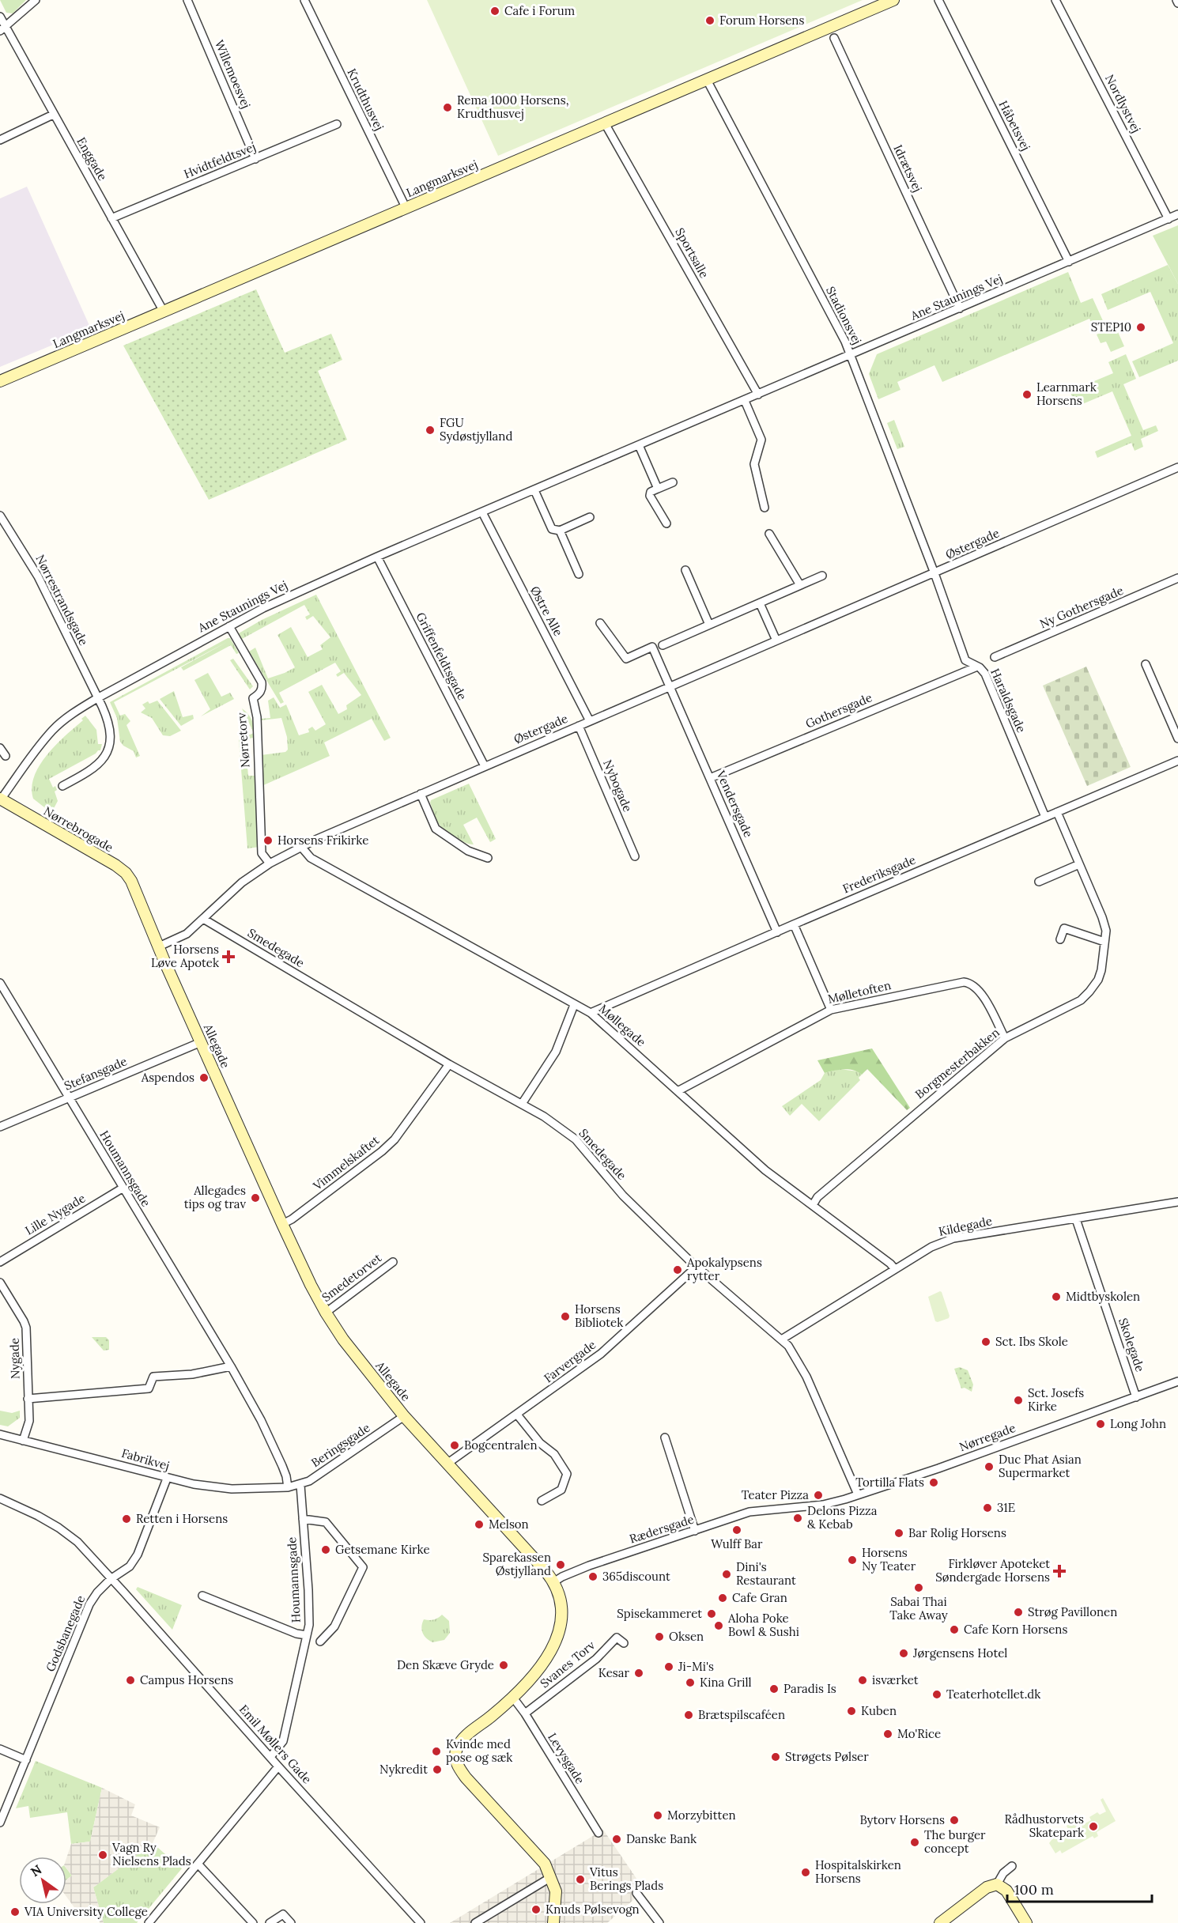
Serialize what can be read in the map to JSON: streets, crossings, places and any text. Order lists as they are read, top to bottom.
{
  "streets": {
    "street": [
      "Willemoesvej",
      "Krudthusvej",
      "Nordlystvej",
      "Håbetsvej",
      "Enggade",
      "Hvidtfeldtsvej",
      "Idrætsvej",
      "Langmarksvej",
      "Sportsalle",
      "Ane Staunings Vej",
      "Stadionsvej",
      "Østergade",
      "Nørrestrandsgade",
      "Ny Gothersgade",
      "Østre Alle",
      "Griffenfeldtsgade",
      "Haraldsgade",
      "Gothersgade",
      "Nørretorv",
      "Nybogade",
      "Vendersgade",
      "Nørrebrogade",
      "Frederiksgade",
      "Smedegade",
      "Mølletoften",
      "Møllegade",
      "Allegade",
      "Borgmesterbakken",
      "Stefansgade",
      "Vimmelskaftet",
      "Houmannsgade",
      "Lille Nygade",
      "Kildegade",
      "Smedetorvet",
      "Skolegade",
      "Nygade",
      "Farvergade",
      "Nørregade",
      "Beringsgade",
      "Fabrikvej",
      "Rædersgade",
      "Godsbanegade",
      "Svanes Torv",
      "Emil Møllers Gade",
      "Levysgade"
    ]
  },
  "crossings": [
    ["Willemoesvej", "Hvidtfeldtsvej"],
    ["Krudthusvej", "Langmarksvej"],
    ["Nordlystvej", "Ane Staunings Vej"],
    ["Håbetsvej", "Ane Staunings Vej"],
    ["Enggade", "Hvidtfeldtsvej"],
    ["Enggade", "Langmarksvej"],
    ["Idrætsvej", "Ane Staunings Vej"],
    ["Langmarksvej", "Sportsalle"],
    ["Langmarksvej", "Stadionsvej"],
    ["Sportsalle", "Ane Staunings Vej"],
    ["Ane Staunings Vej", "Stadionsvej"],
    ["Ane Staunings Vej", "Nørrestrandsgade"],
    ["Ane Staunings Vej", "Østre Alle"],
    ["Ane Staunings Vej", "Griffenfeldtsgade"],
    ["Ane Staunings Vej", "Nørretorv"],
    ["Ane Staunings Vej", "Nørrebrogade"],
    ["Stadionsvej", "Østergade"],
    ["Stadionsvej", "Haraldsgade"],
    ["Østergade", "Østre Alle"],
    ["Østergade", "Griffenfeldtsgade"],
    ["Østergade", "Haraldsgade"],
    ["Østergade", "Nybogade"],
    ["Østergade", "Vendersgade"],
    ["Østergade", "Møllegade"],
    ["Haraldsgade", "Gothersgade"],
    ["Haraldsgade", "Frederiksgade"],
    ["Gothersgade", "Vendersgade"],
    ["Vendersgade", "Frederiksgade"],
    ["Nørrebrogade", "Allegade"],
    ["Frederiksgade", "Møllegade"],
    ["Frederiksgade", "Borgmesterbakken"],
    ["Smedegade", "Vimmelskaftet"],
    ["Smedegade", "Kildegade"],
    ["Smedegade", "Farvergade"],
    ["Smedegade", "Nørregade"],
    ["Mølletoften", "Møllegade"],
    ["Mølletoften", "Borgmesterbakken"],
    ["Møllegade", "Borgmesterbakken"],
    ["Møllegade", "Kildegade"],
    ["Allegade", "Stefansgade"],
    ["Allegade", "Vimmelskaftet"],
    ["Allegade", "Smedetorvet"],
    ["Allegade", "Farvergade"],
    ["Allegade", "Beringsgade"],
    ["Allegade", "Rædersgade"],
    ["Allegade", "Levysgade"],
    ["Stefansgade", "Houmannsgade"],
    ["Houmannsgade", "Lille Nygade"],
    ["Houmannsgade", "Beringsgade"],
    ["Houmannsgade", "Fabrikvej"],
    ["Houmannsgade", "Emil Møllers Gade"],
    ["Kildegade", "Skolegade"],
    ["Skolegade", "Nørregade"],
    ["Nygade", "Fabrikvej"],
    ["Nørregade", "Rædersgade"],
    ["Beringsgade", "Fabrikvej"],
    ["Fabrikvej", "Godsbanegade"],
    ["Godsbanegade", "Emil Møllers Gade"],
    ["Svanes Torv", "Levysgade"]
  ],
  "places": {
    "other": [
      "Cafe i Forum",
      "Forum Horsens",
      "Rema 1000 Horsens, Krudthusvej",
      "STEP10",
      "Learnmark Horsens",
      "FGU Sydøstjylland",
      "Horsens Frikirke",
      "Aspendos",
      "Allegades tips og trav",
      "Apokalypsens rytter",
      "Midtbyskolen",
      "Horsens Bibliotek",
      "Sct. Ibs Skole",
      "Sct. Josefs Kirke",
      "Long John",
      "Bogcentralen",
      "Duc Phat Asian Supermarket",
      "Tortilla Flats",
      "Teater Pizza",
      "31E",
      "Delons Pizza & Kebab",
      "Retten i Horsens",
      "Melson",
      "Wulff Bar",
      "Bar Rolig Horsens",
      "Getsemane Kirke",
      "Horsens Ny Teater",
      "Sparekassen Østjylland",
      "Dini's Restaurant",
      "365discount",
      "Sabai Thai Take Away",
      "Cafe Gran",
      "Strøg Pavillonen",
      "Spisekammeret",
      "Aloha Poke Bowl & Sushi",
      "Cafe Korn Horsens",
      "Oksen",
      "Jørgensens Hotel",
      "Den Skæve Gryde",
      "Ji-Mi's",
      "Kesar",
      "Campus Horsens",
      "isværket",
      "Kina Grill",
      "Paradis Is",
      "Teaterhotellet.dk",
      "Kuben",
      "Brætspilscaféen",
      "Mo'Rice",
      "Kvinde med pose og sæk",
      "Strøgets Pølser",
      "Nykredit",
      "Morzybitten",
      "Bytorv Horsens",
      "Rådhustorvets Skatepark",
      "Danske Bank",
      "The burger concept",
      "Vagn Ry Nielsens Plads",
      "Hospitalskirken Horsens",
      "Vitus Berings Plads",
      "Knuds Pølsevogn",
      "VIA University College"
    ],
    "health": ["Horsens Løve Apotek", "Firkløver Apoteket Søndergade Horsens"]
  },
  "scale_bar": "100 m",
  "north": "top left"
}
